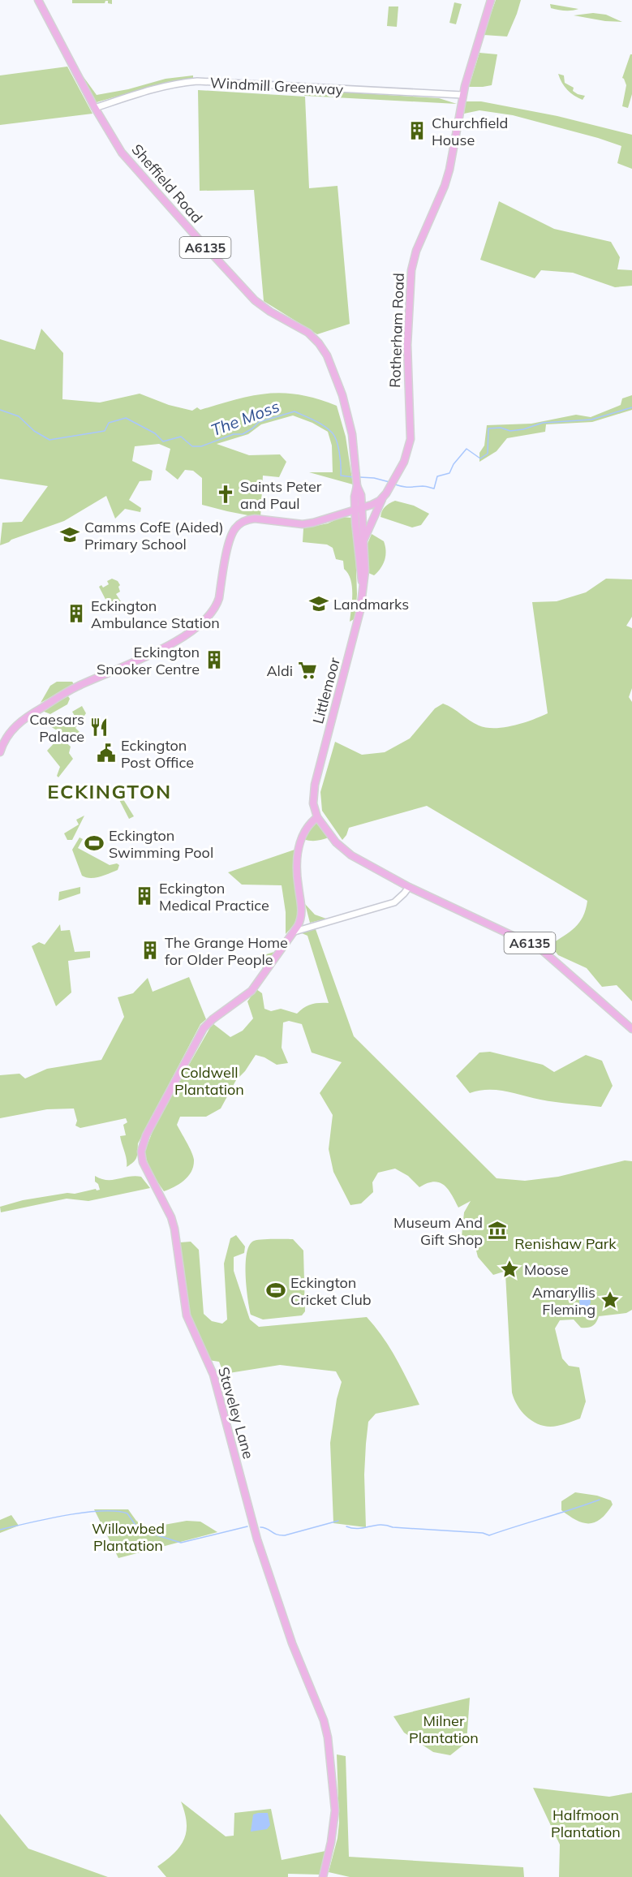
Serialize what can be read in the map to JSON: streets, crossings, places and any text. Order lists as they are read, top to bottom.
{
  "streets": {
    "main road": [
      "Sheffield Road",
      "A6135",
      "Rotherham Road",
      "Littlemoor",
      "Staveley Lane"
    ],
    "street": ["Windmill Greenway"]
  },
  "crossings": [
    ["Windmill Greenway", "Sheffield Road"],
    ["Windmill Greenway", "Rotherham Road"],
    ["Sheffield Road", "Littlemoor"],
    ["A6135", "Littlemoor"],
    ["Rotherham Road", "Littlemoor"]
  ],
  "districts": ["ECKINGTON"],
  "water": ["The Moss"],
  "parks": [
    "Coldwell Plantation",
    "Renishaw Park",
    "Willowbed Plantation",
    "Milner Plantation",
    "Halfmoon Plantation"
  ],
  "places": {
    "building": [
      "Churchfield House",
      "Eckington Ambulance Station",
      "Eckington Snooker Centre",
      "Eckington Medical Practice",
      "The Grange Home for Older People"
    ],
    "church": ["Saints Peter and Paul"],
    "school or university": ["Camms CofE (Aided) Primary School", "Landmarks"],
    "supermarket": ["Aldi"],
    "restaurant": ["Caesars Palace"],
    "public building": ["Eckington Post Office"],
    "sports": ["Eckington Swimming Pool", "Eckington Cricket Club"],
    "museum": ["Museum And Gift Shop"],
    "place": ["Moose", "Amaryllis Fleming"]
  }
}
